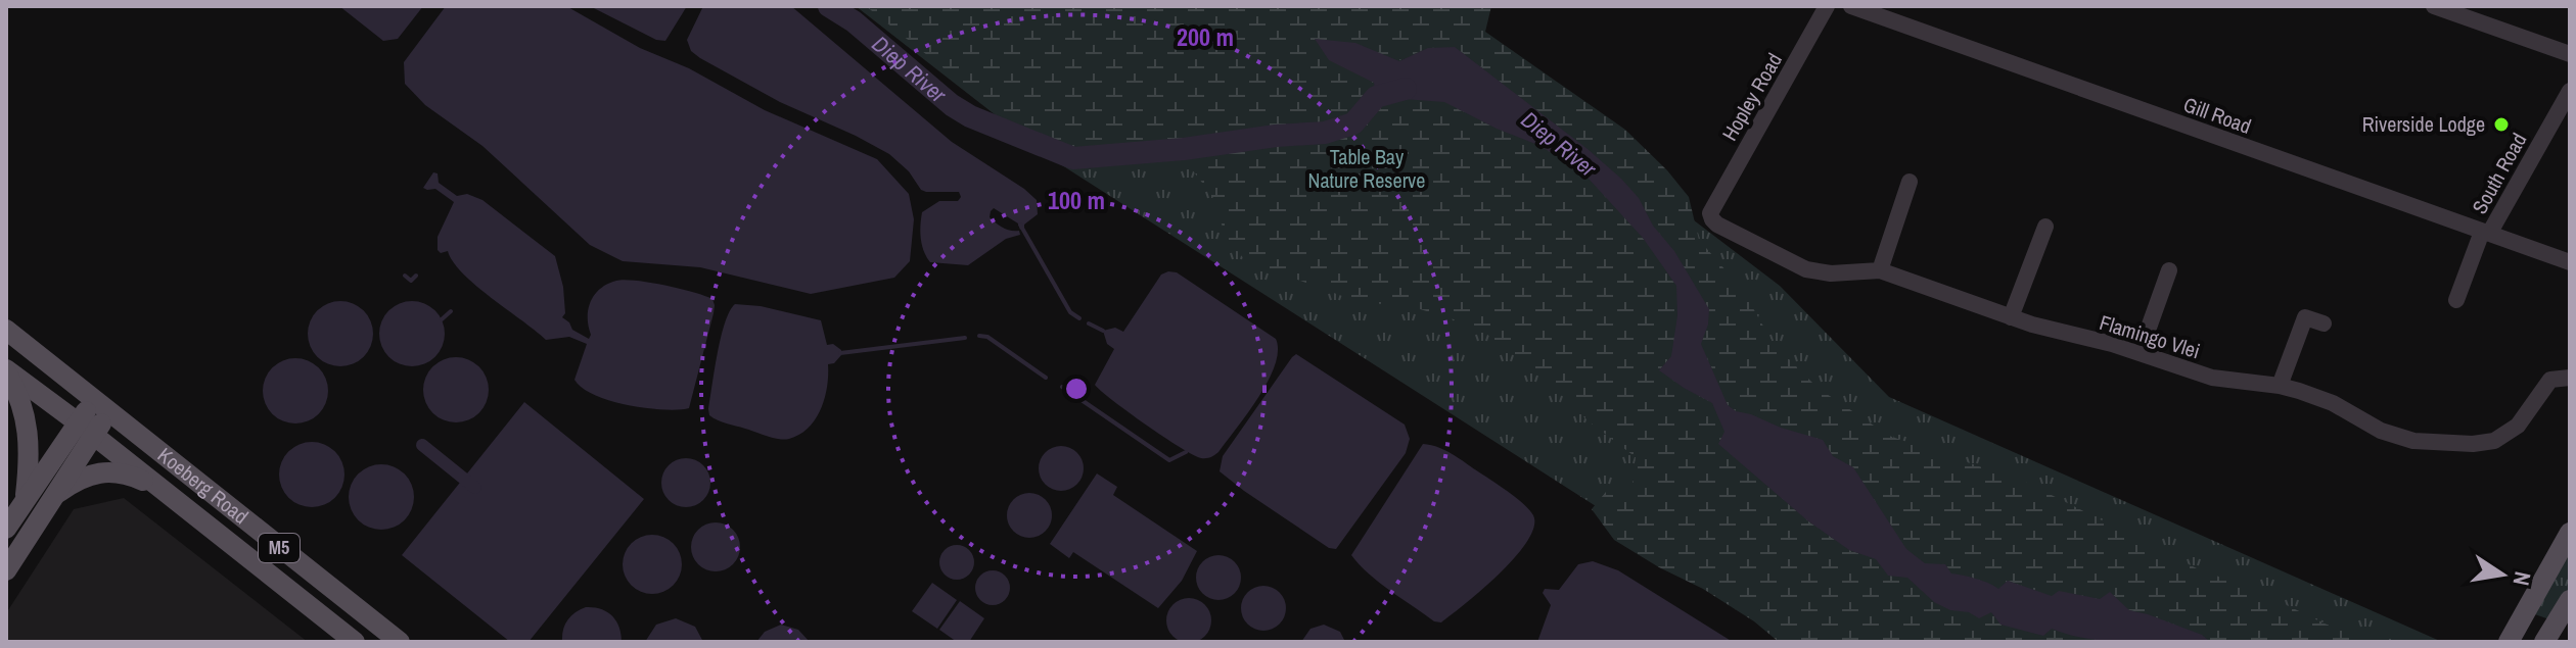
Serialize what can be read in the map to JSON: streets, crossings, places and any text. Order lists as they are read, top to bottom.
{
  "streets": {
    "main road": ["Koeberg Road", "M5"],
    "street": [
      "Hopley Road",
      "Gill Road",
      "South Road",
      "Flamingo Vlei"
    ]
  },
  "crossings": [
    ["Hopley Road", "Flamingo Vlei"],
    ["Gill Road", "South Road"]
  ],
  "water": ["Diep River"],
  "parks": ["Table Bay Nature Reserve"],
  "places": ["Riverside Lodge"],
  "north": "right",
  "rings": ["200 m", "100 m"]
}
